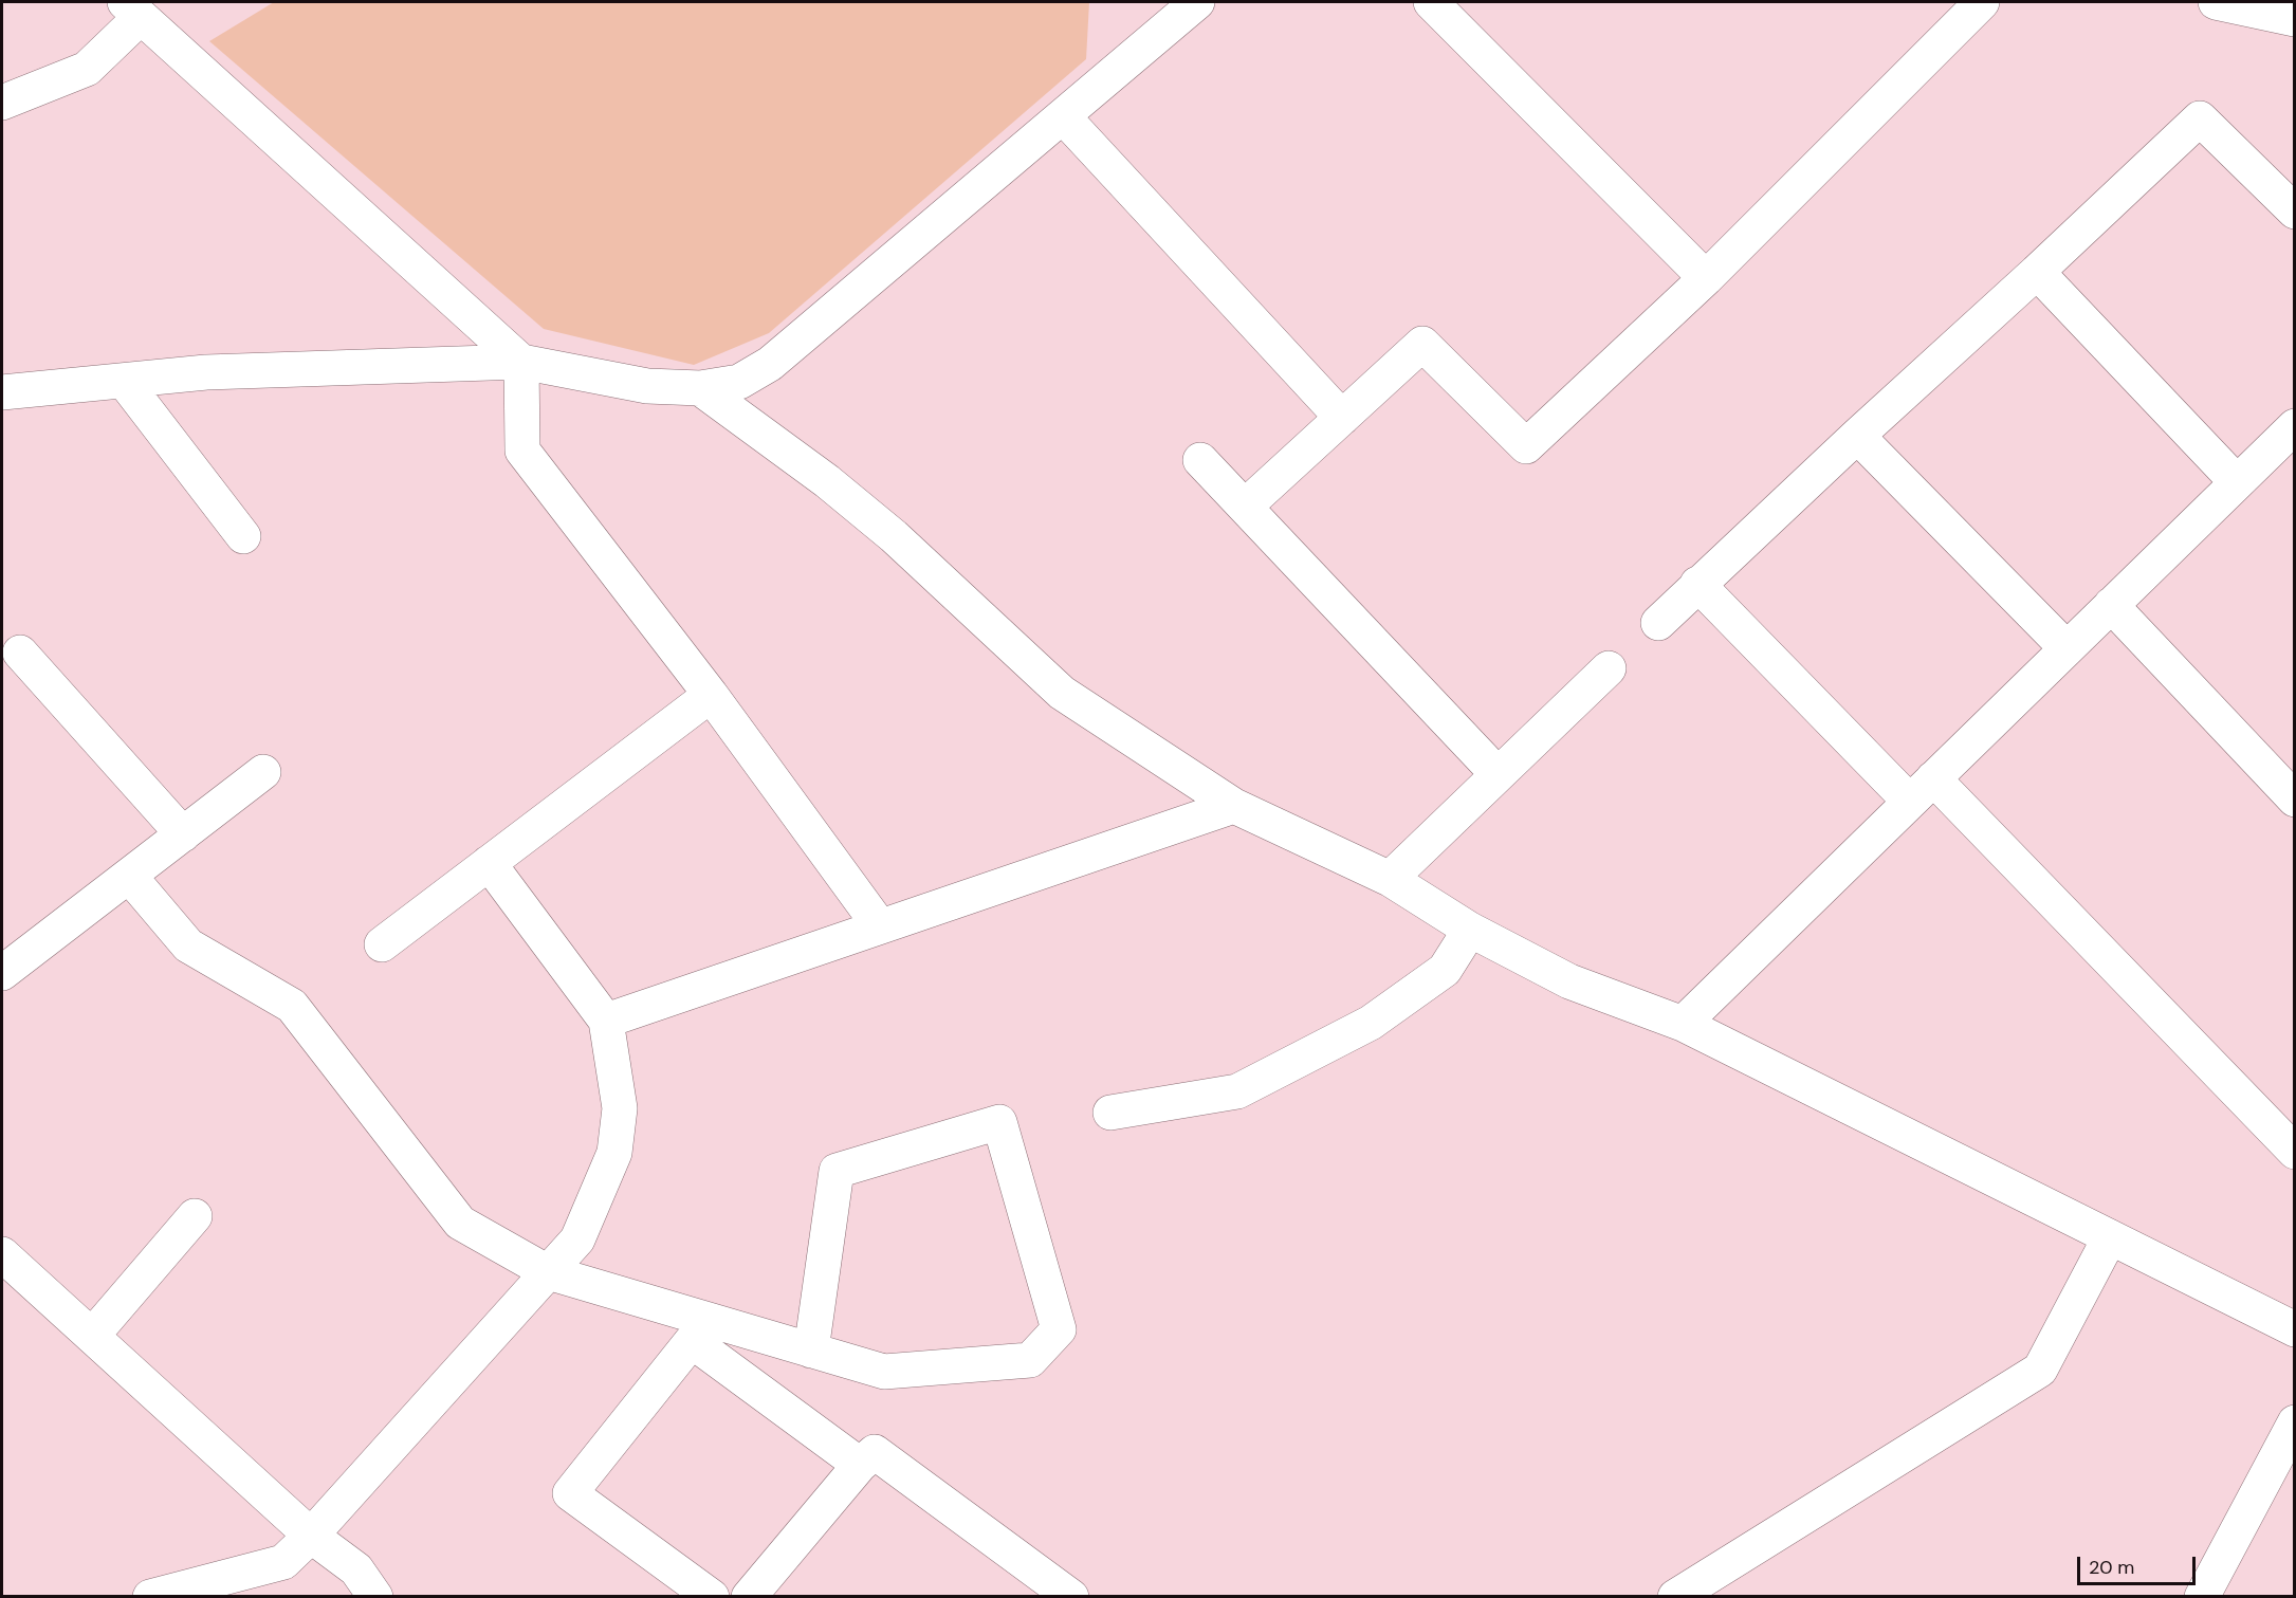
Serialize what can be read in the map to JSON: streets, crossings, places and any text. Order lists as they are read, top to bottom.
{
  "scale_bar": "20 m"
}
